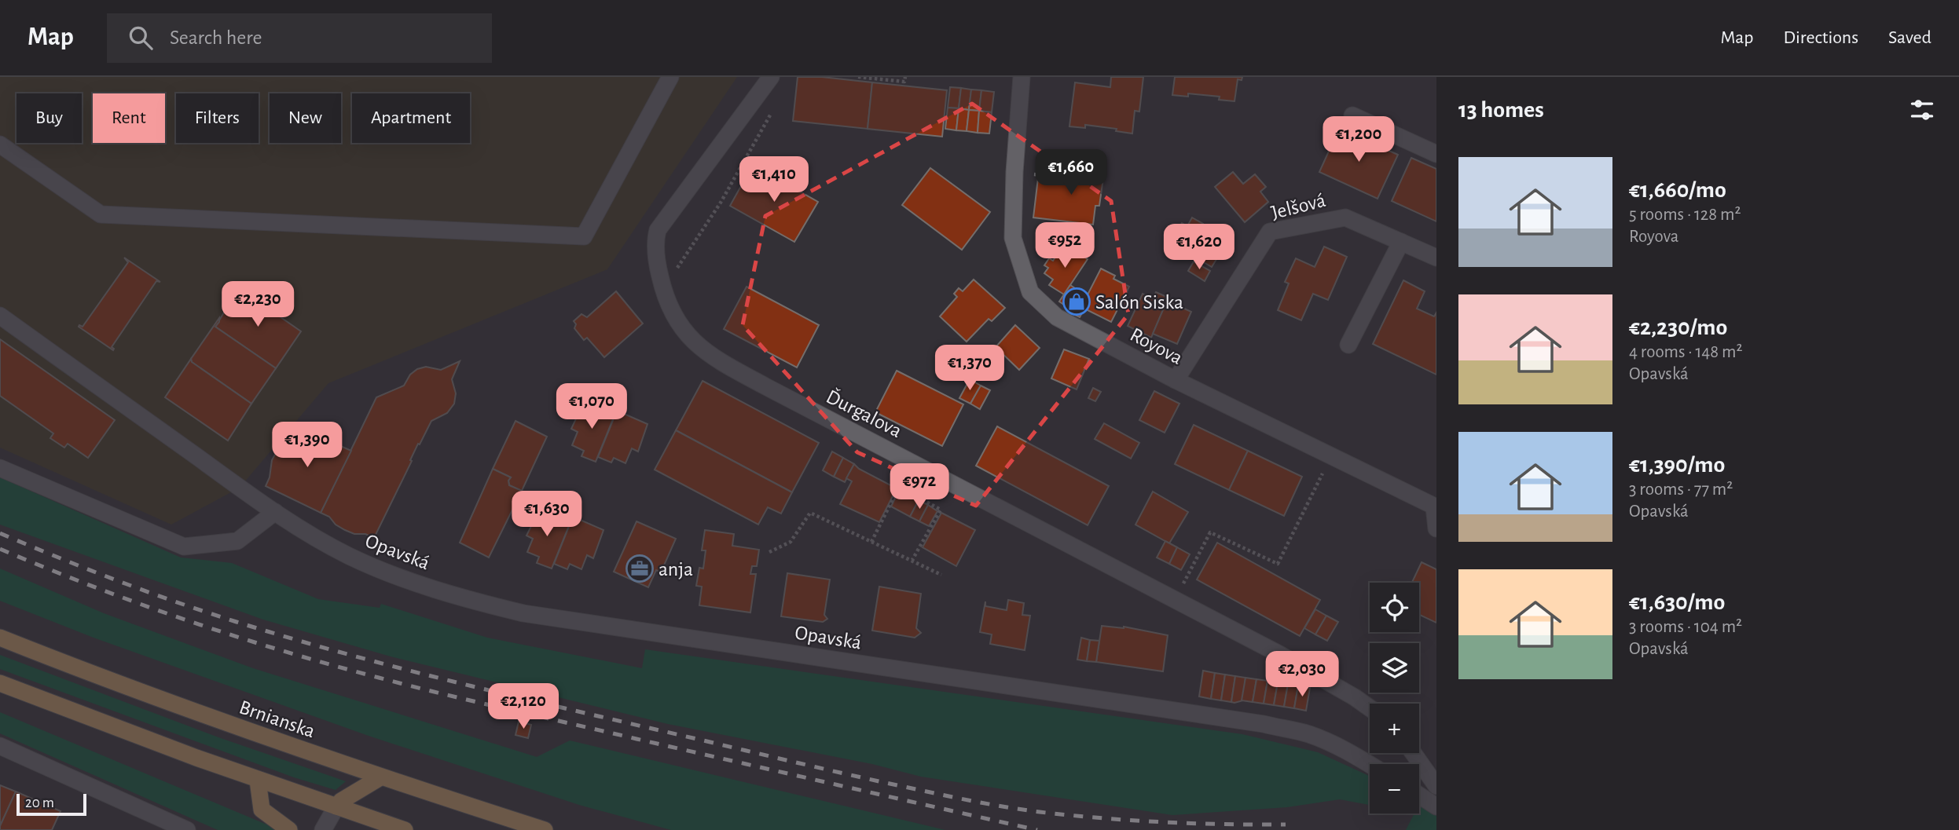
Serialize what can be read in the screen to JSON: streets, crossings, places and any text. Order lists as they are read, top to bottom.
{
  "streets": {
    "main road": ["Brnianska"],
    "street": [
      "Jelšová",
      "Royova",
      "Ďurgalova",
      "Opavská"
    ]
  },
  "crossings": [
    ["Jelšová", "Royova"]
  ],
  "places": {
    "shop": ["Salón Siska"],
    "office": ["anja"]
  },
  "scale_bar": "20 m",
  "page": {
    "header": "Map",
    "search": "Search here",
    "nav": ["Map", "Directions", "Saved"],
    "heading": "13 homes",
    "chip": [
      "Buy",
      "Rent",
      "Filters",
      "New",
      "Apartment"
    ],
    "price": [
      "€1,200",
      "€1,660",
      "€1,410",
      "€952",
      "€1,620",
      "€2,230",
      "€1,370",
      "€1,070",
      "€1,390",
      "€972",
      "€1,630",
      "€2,030",
      "€2,120"
    ],
    "list": [
      {
        "name": "€1,660/mo",
        "note": "5 rooms · 128 m² · Royova"
      },
      {
        "name": "€2,230/mo",
        "note": "4 rooms · 148 m² · Opavská"
      },
      {
        "name": "€1,390/mo",
        "note": "3 rooms · 77 m² · Opavská"
      },
      {
        "name": "€1,630/mo",
        "note": "3 rooms · 104 m² · Opavská"
      }
    ],
    "map_buttons": ["+", "−"],
    "scale": "20 m"
  }
}
